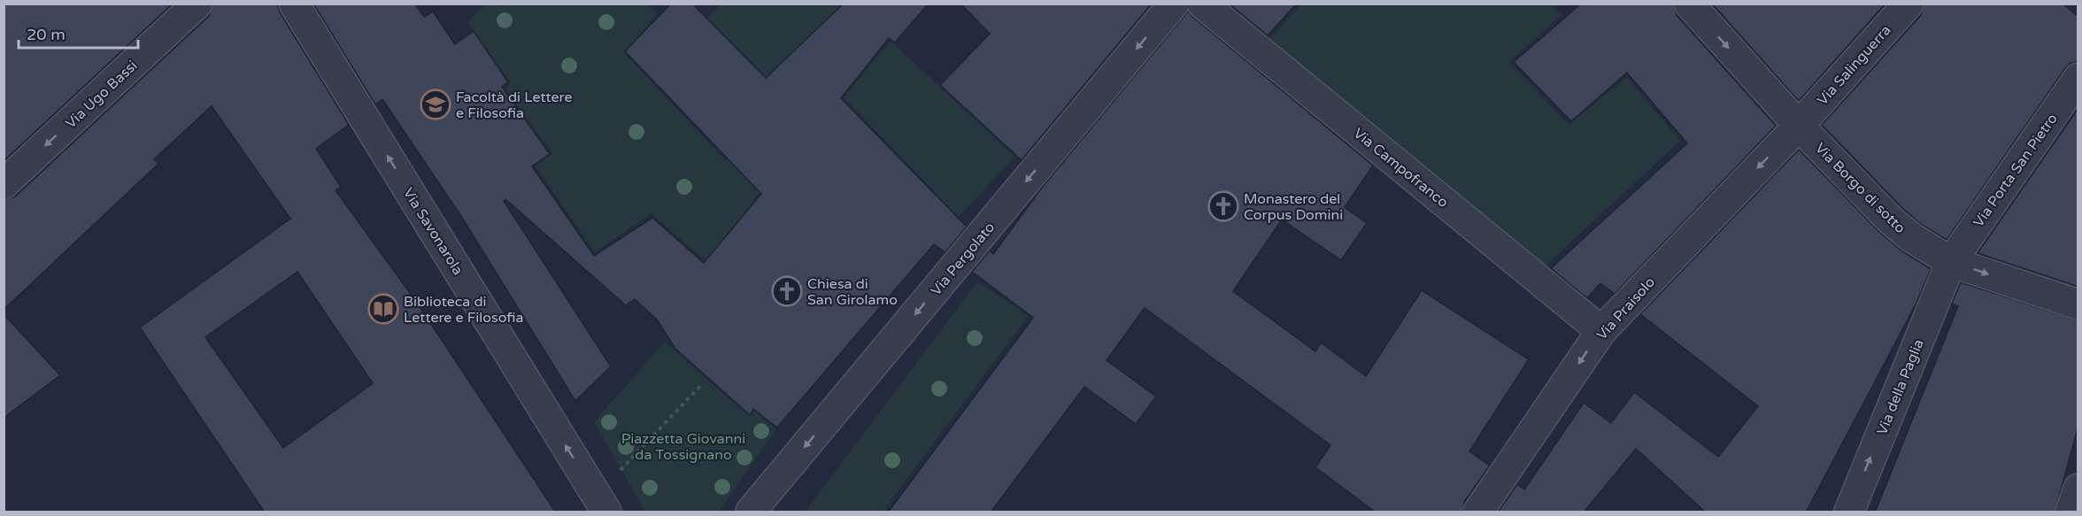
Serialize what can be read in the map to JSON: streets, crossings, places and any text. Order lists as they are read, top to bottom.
{
  "streets": {
    "street": [
      "Via Salinguerra",
      "Via Ugo Bassi",
      "Via Campofranco",
      "Via Porta San Pietro",
      "Via Borgo di sotto",
      "Via Savonarola",
      "Via Pergolato",
      "Via Praisolo",
      "Via della Paglia"
    ]
  },
  "crossings": [
    ["Via Salinguerra", "Via Borgo di sotto"],
    ["Via Salinguerra", "Via Praisolo"],
    ["Via Campofranco", "Via Praisolo"],
    ["Via Porta San Pietro", "Via Borgo di sotto"],
    ["Via Porta San Pietro", "Via della Paglia"],
    ["Via Borgo di sotto", "Via Praisolo"],
    ["Via Borgo di sotto", "Via della Paglia"]
  ],
  "one_way": [
    "Via Ugo Bassi",
    "Via Borgo di sotto",
    "Via Savonarola",
    "Via Pergolato",
    "Via Praisolo",
    "Via della Paglia"
  ],
  "parks": ["Piazzetta Giovanni da Tossignano"],
  "places": {
    "school or university": ["Facoltà di Lettere e Filosofia"],
    "church": ["Monastero del Corpus Domini", "Chiesa di San Girolamo"],
    "library": ["Biblioteca di Lettere e Filosofia"]
  },
  "scale_bar": "20 m"
}
